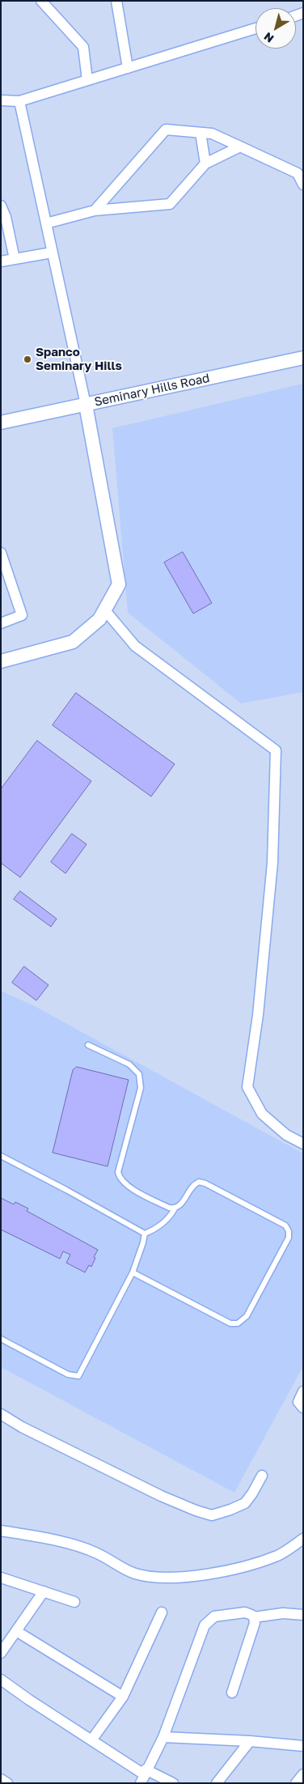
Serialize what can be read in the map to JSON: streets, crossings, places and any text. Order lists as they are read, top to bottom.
{
  "streets": {
    "street": ["Seminary Hills Road"]
  },
  "places": ["Spanco Seminary Hills"],
  "north": "bottom left"
}
